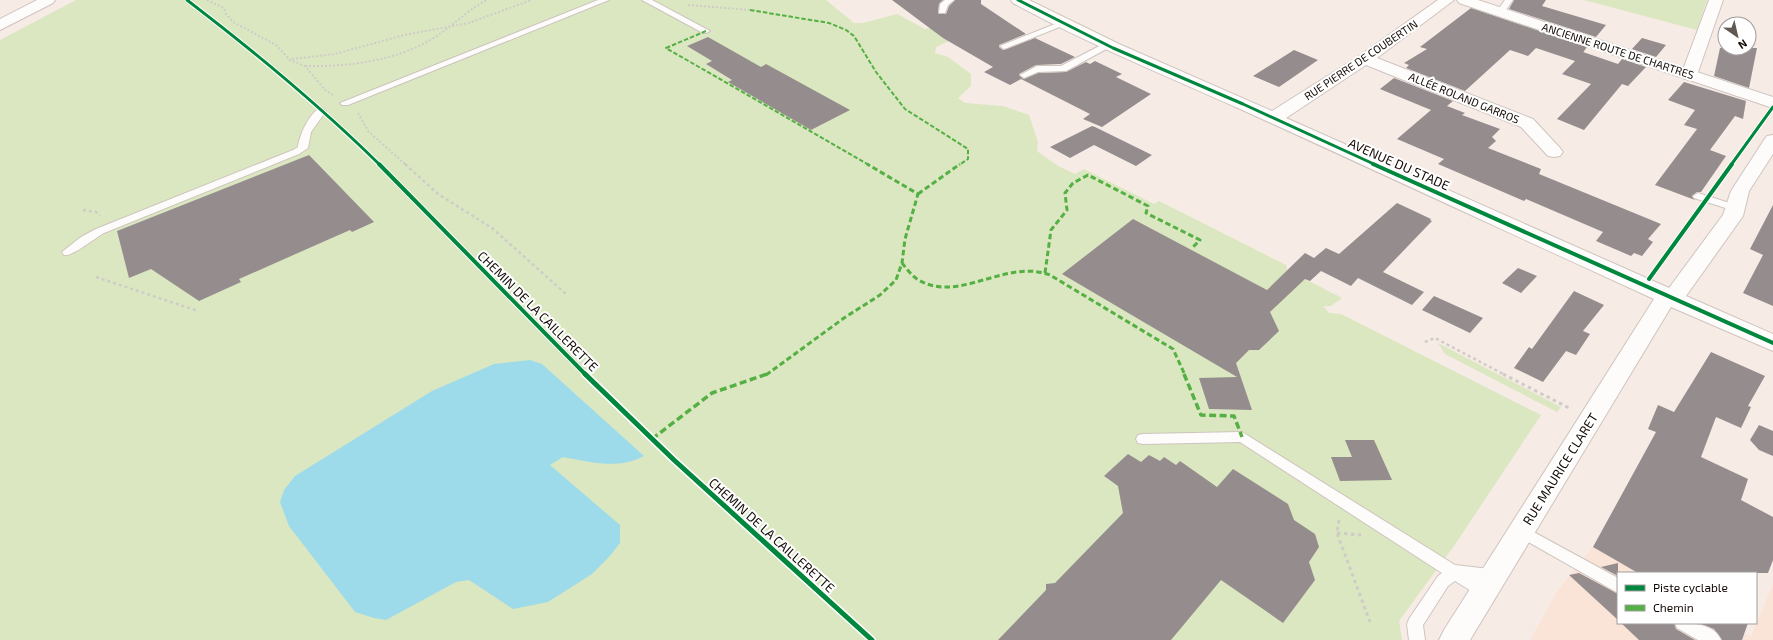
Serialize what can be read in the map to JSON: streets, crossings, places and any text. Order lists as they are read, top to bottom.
{
  "streets": {
    "street": [
      "ANCIENNE ROUTE DE CHARTRES",
      "RUE PIERRE DE COUBERTIN",
      "ALLÉE ROLAND GARROS",
      "AVENUE DU STADE",
      "RUE MAURICE CLARET"
    ],
    "cycle path": ["CHEMIN DE LA CAILLERETTE"]
  },
  "crossings": [
    ["RUE PIERRE DE COUBERTIN", "ALLÉE ROLAND GARROS"],
    ["RUE PIERRE DE COUBERTIN", "AVENUE DU STADE"],
    ["AVENUE DU STADE", "RUE MAURICE CLARET"]
  ],
  "legend": ["Piste cyclable", "Chemin"],
  "north": "bottom right"
}
